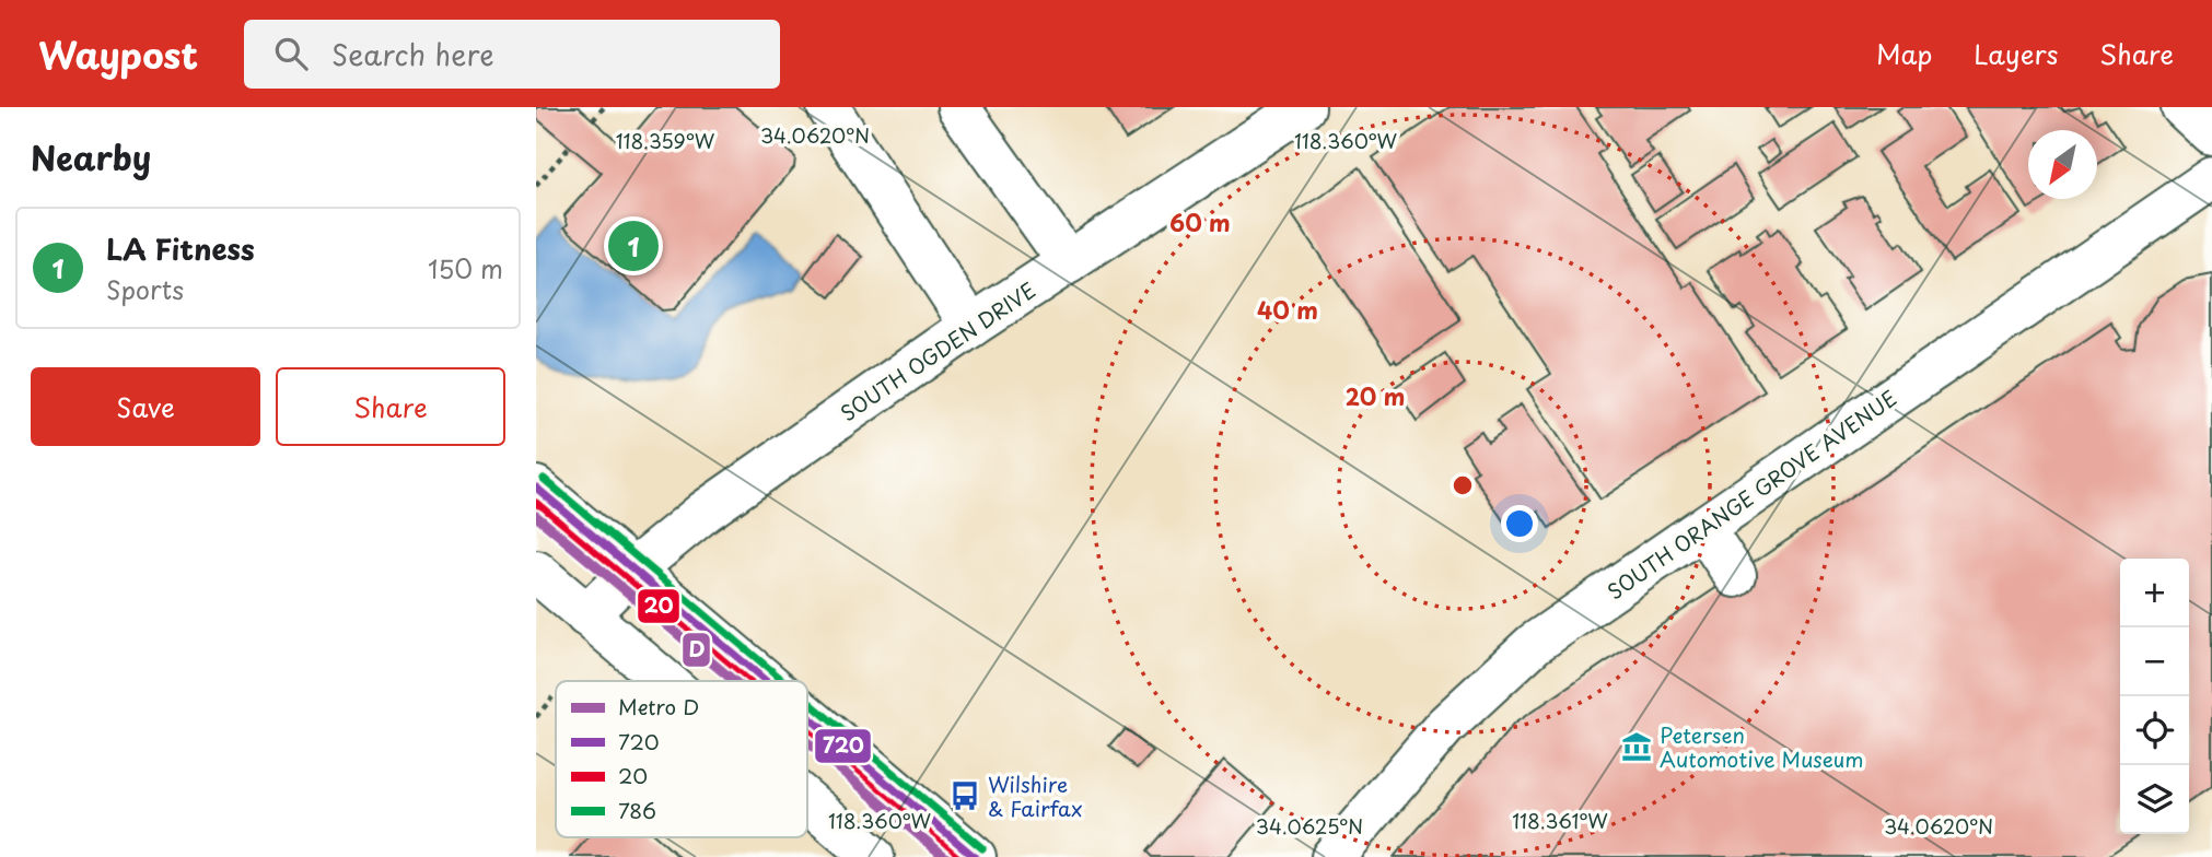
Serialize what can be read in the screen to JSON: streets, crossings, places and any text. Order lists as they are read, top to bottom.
{
  "streets": {
    "street": ["SOUTH OGDEN DRIVE", "SOUTH ORANGE GROVE AVENUE"]
  },
  "places": {
    "museum": ["Petersen Automotive Museum"],
    "bus stop": ["Wilshire & Fairfax"]
  },
  "lines": [
    "transit line 786",
    "transit line 720",
    "transit line 20",
    "metro line D"
  ],
  "legend": [
    "Metro D",
    "720",
    "20",
    "786"
  ],
  "north": "bottom left",
  "page": {
    "header": "Waypost",
    "search": "Search here",
    "nav": ["Map", "Layers", "Share"],
    "heading": "Nearby",
    "list": [
      {
        "mark": "1",
        "name": "LA Fitness",
        "note": "Sports",
        "value": "150 m"
      }
    ],
    "pins": "1",
    "buttons": ["Save", "Share"],
    "map_buttons": ["+", "−"]
  },
  "coordinates": [
    "34.0620°N",
    "118.359°W",
    "118.360°W",
    "118.361°W",
    "34.0625°N"
  ],
  "rings": ["60 m", "40 m", "20 m"]
}
